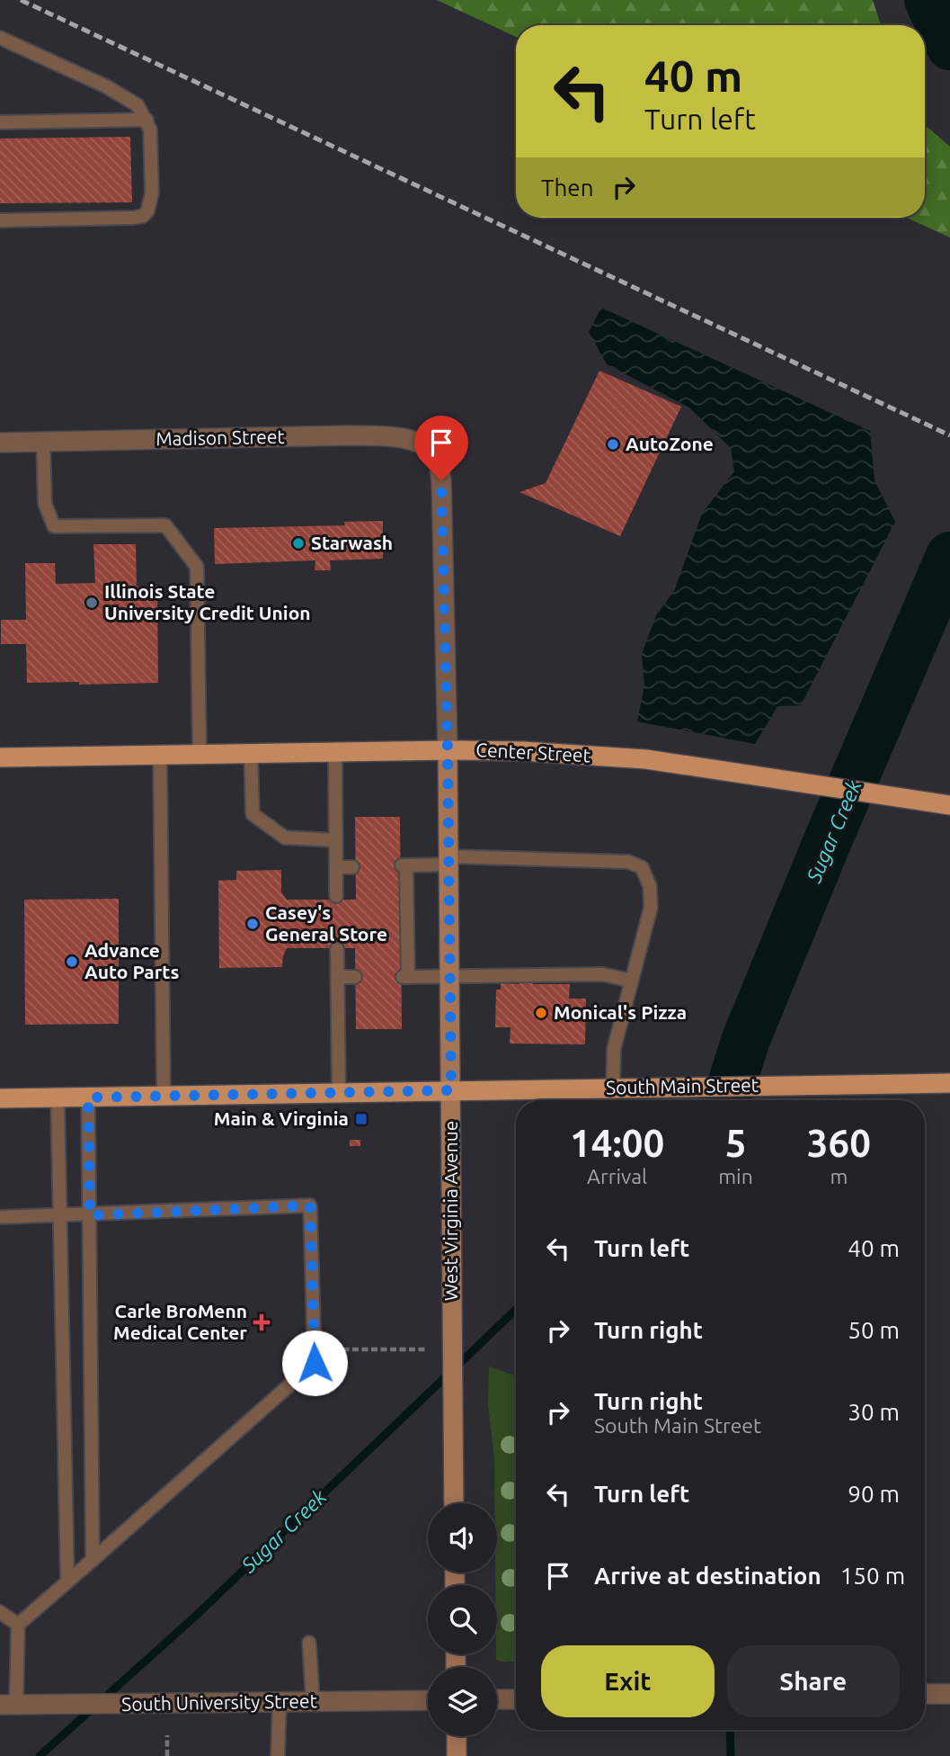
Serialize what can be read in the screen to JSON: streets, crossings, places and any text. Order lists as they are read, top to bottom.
{
  "streets": {
    "main road": ["Center Street", "South Main Street"],
    "street": ["Madison Street", "West Virginia Avenue", "South University Street"]
  },
  "crossings": [
    ["Madison Street", "West Virginia Avenue"],
    ["Center Street", "West Virginia Avenue"],
    ["South Main Street", "West Virginia Avenue"]
  ],
  "water": ["Sugar Creek"],
  "places": {
    "other": [
      "AutoZone",
      "Starwash",
      "Illinois State University Credit Union",
      "Casey's General Store",
      "Advance Auto Parts",
      "Monical's Pizza"
    ],
    "transit": ["Main & Virginia"],
    "health": ["Carle BroMenn Medical Center"]
  },
  "page": {
    "turn": ["40 m", "Turn left"],
    "then": "Then",
    "eta": [
      "14:00",
      "Arrival",
      "5",
      "min",
      "360",
      "m"
    ],
    "list": [
      {
        "name": "Turn left",
        "value": "40 m"
      },
      {
        "name": "Turn right",
        "value": "50 m"
      },
      {
        "name": "Turn right",
        "note": "South Main Street",
        "value": "30 m"
      },
      {
        "name": "Turn left",
        "value": "90 m"
      },
      {
        "name": "Arrive at destination",
        "value": "150 m"
      }
    ],
    "buttons": ["Exit", "Share"]
  }
}
